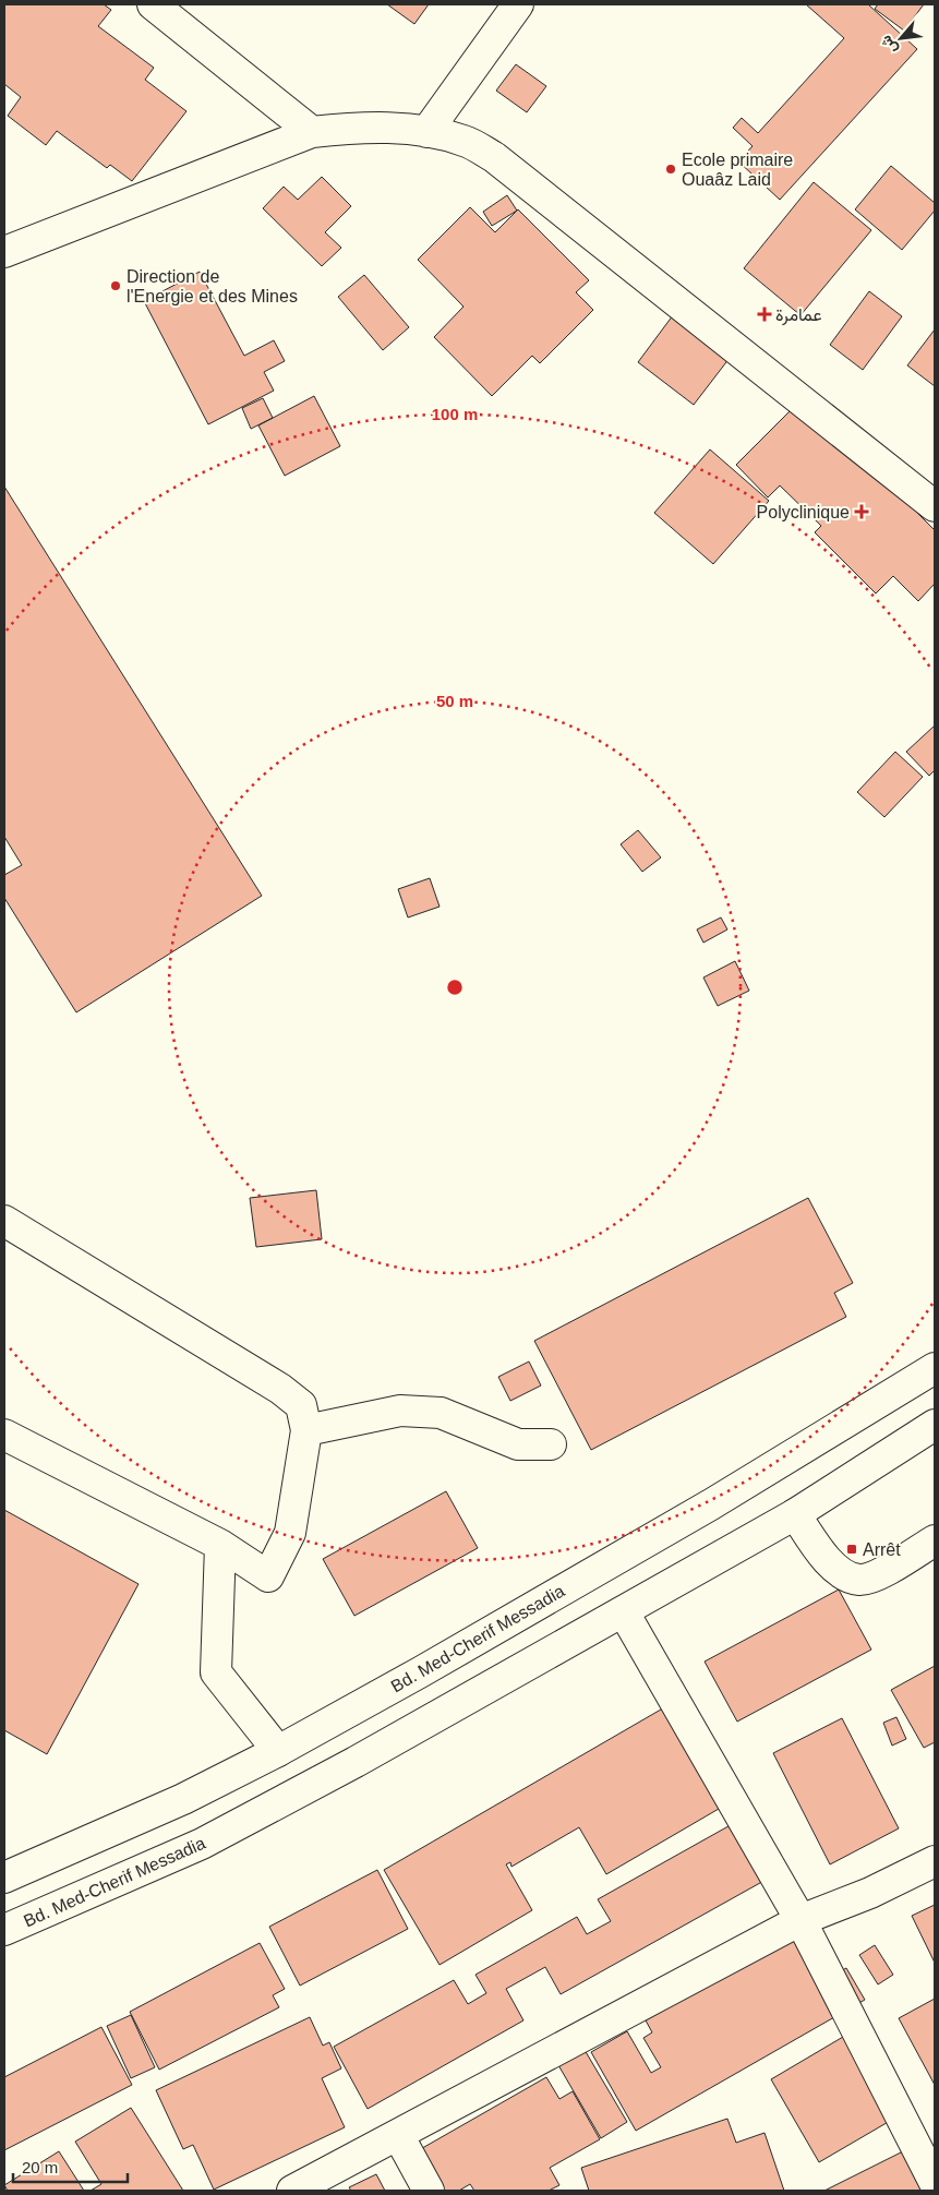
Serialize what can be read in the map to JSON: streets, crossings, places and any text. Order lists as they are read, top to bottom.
{
  "streets": {
    "main road": ["Bd. Med-Cherif Messadia"]
  },
  "places": {
    "other": ["Ecole primaire Ouaâz Laid", "Direction de l'Energie et des Mines"],
    "health": ["عمامرة", "Polyclinique"],
    "transit": ["Arrêt"]
  },
  "scale_bar": "20 m",
  "north": "bottom left",
  "rings": ["100 m", "50 m"]
}
